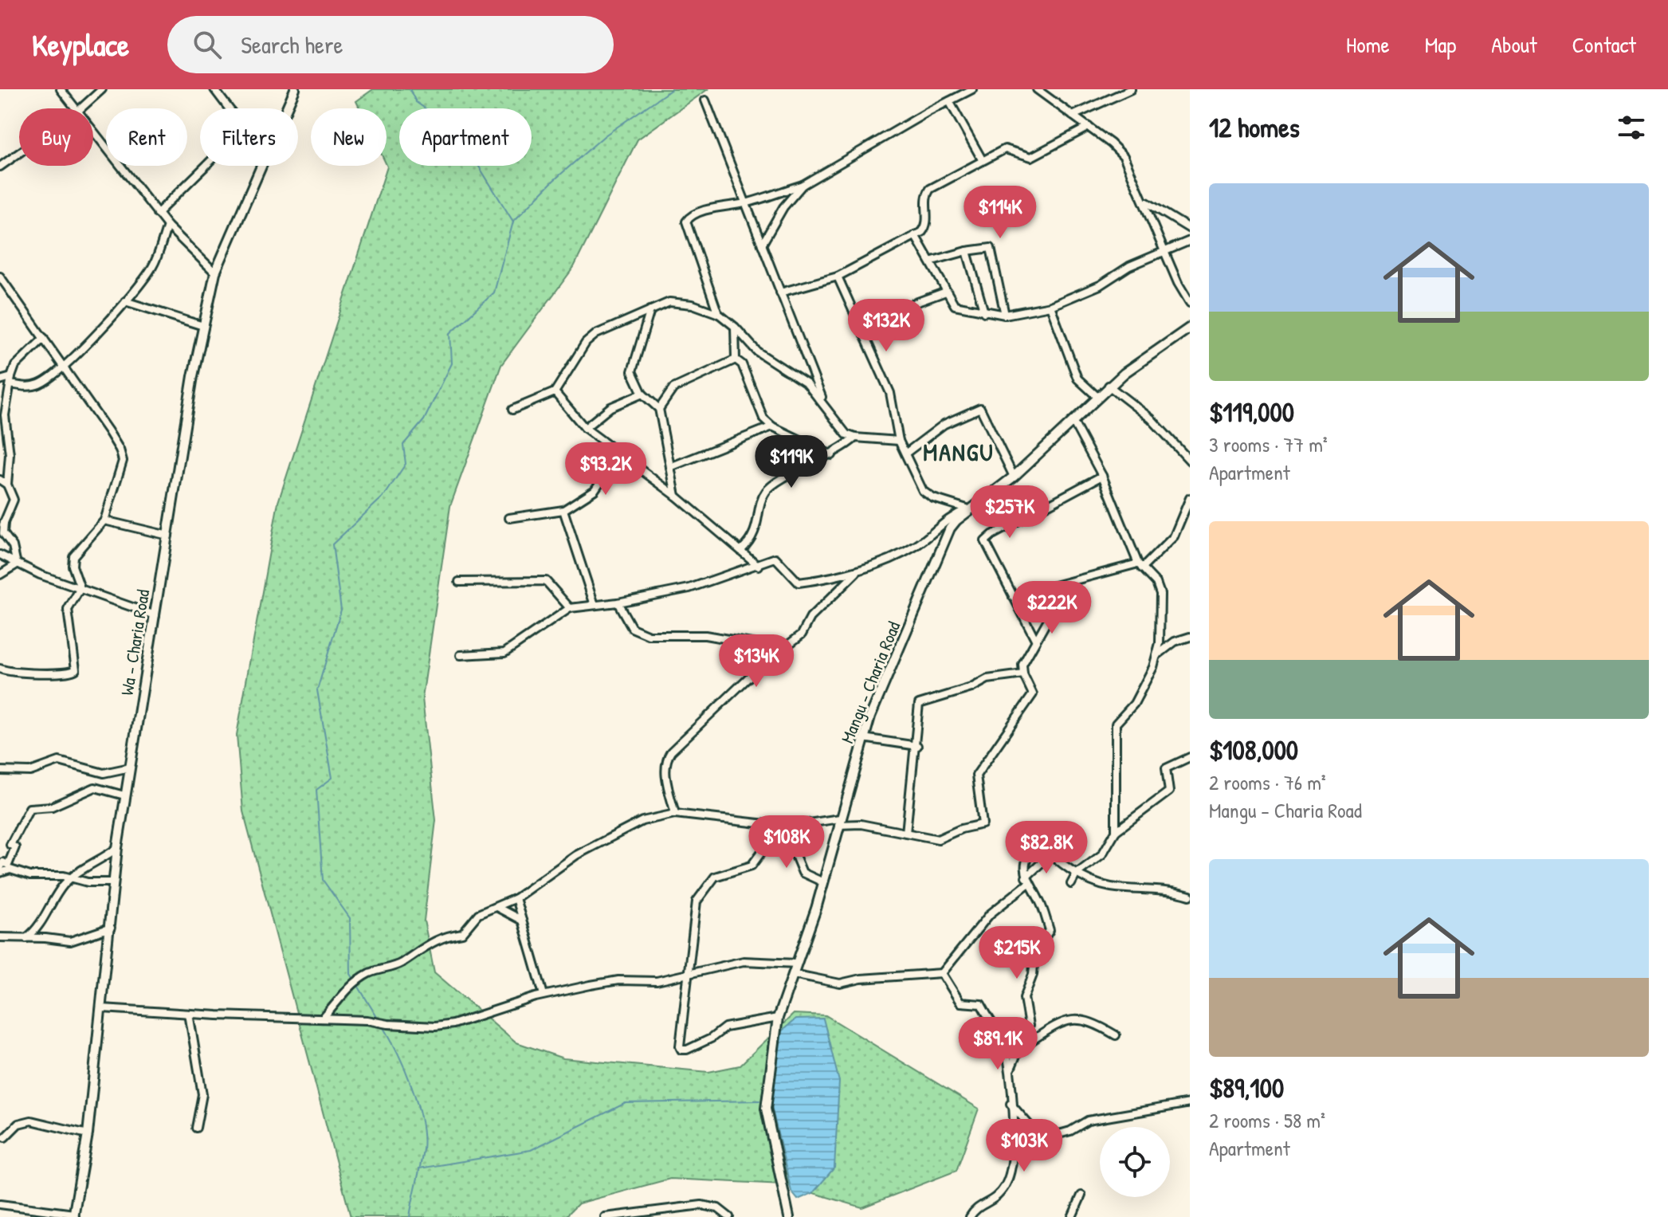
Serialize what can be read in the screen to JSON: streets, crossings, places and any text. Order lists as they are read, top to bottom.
{
  "streets": {
    "street": ["Wa - Charia Road", "Mangu - Charia Road"]
  },
  "districts": ["MANGU"],
  "page": {
    "header": "Keyplace",
    "search": "Search here",
    "nav": [
      "Home",
      "Map",
      "About",
      "Contact"
    ],
    "heading": "12 homes",
    "chip": [
      "Buy",
      "Rent",
      "Filters",
      "New",
      "Apartment"
    ],
    "list": [
      {
        "name": "$119,000",
        "note": "3 rooms · 77 m² · Apartment"
      },
      {
        "name": "$108,000",
        "note": "2 rooms · 76 m² · Mangu - Charia Road"
      },
      {
        "name": "$89,100",
        "note": "2 rooms · 58 m² · Apartment"
      }
    ],
    "price": [
      "$114K",
      "$132K",
      "$119K",
      "$93.2K",
      "$257K",
      "$222K",
      "$134K",
      "$108K",
      "$82.8K",
      "$215K",
      "$89.1K",
      "$103K"
    ]
  }
}
